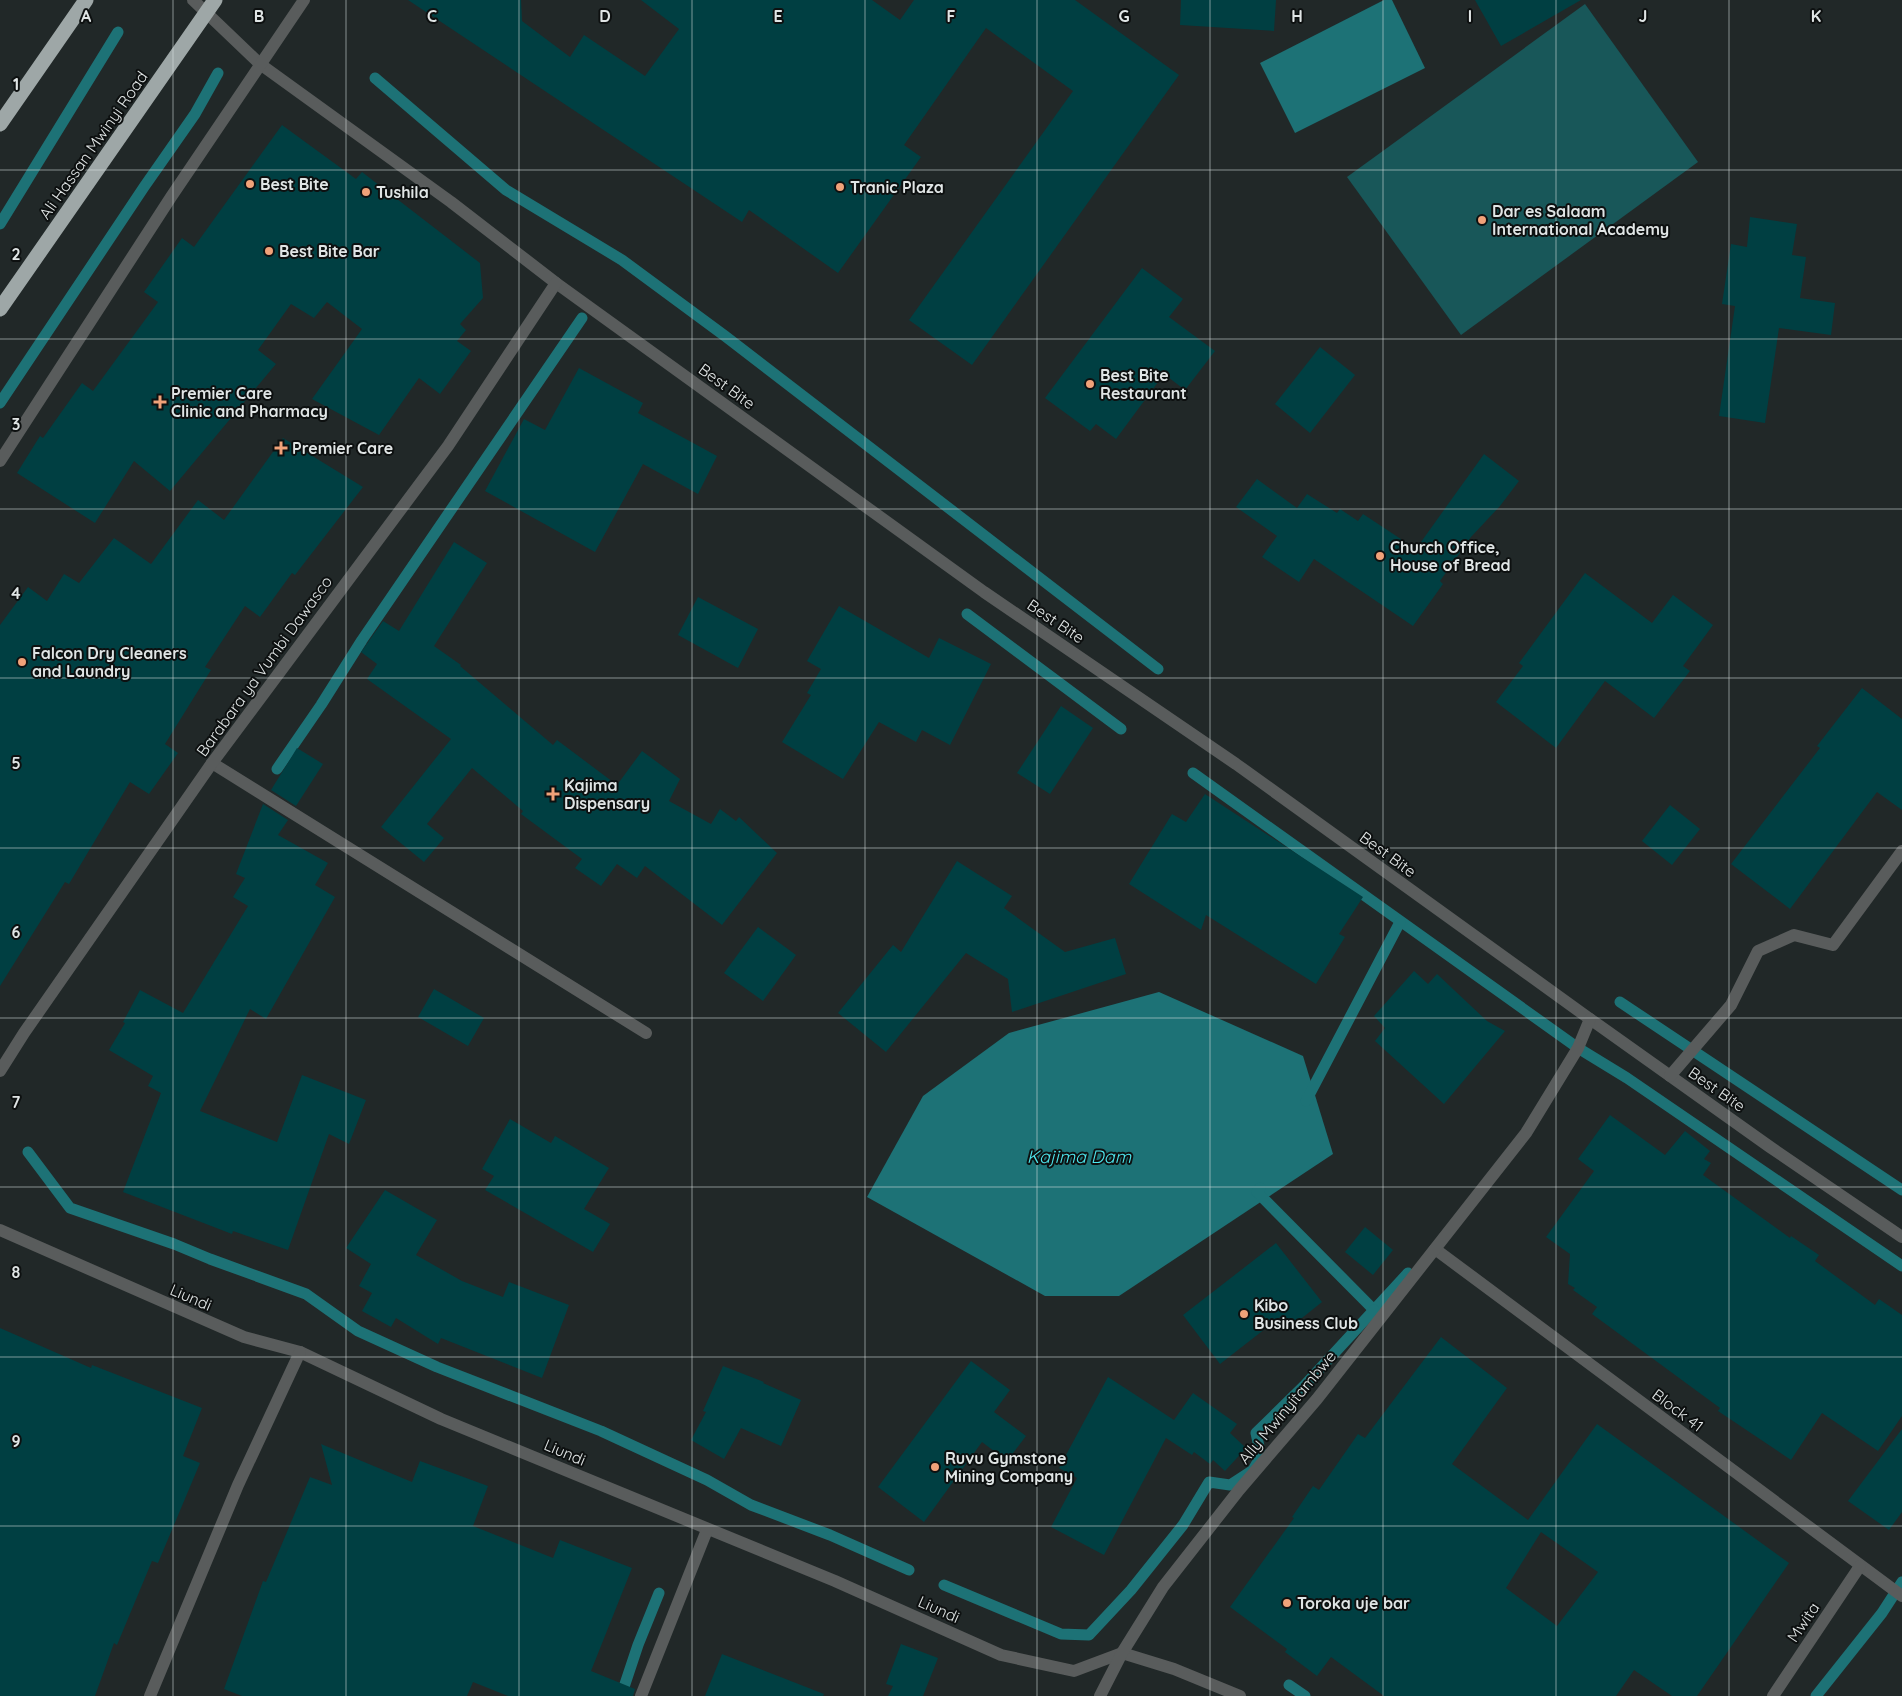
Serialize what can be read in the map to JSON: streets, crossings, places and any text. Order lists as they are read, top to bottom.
{
  "streets": {
    "highway": ["Ali Hassan Mwinyi Road"],
    "street": [
      "Best Bite",
      "Barabara ya Vumbi Dawasco",
      "Liundi",
      "Ally Mwinyitambwe",
      "Block 41",
      "Mwita"
    ]
  },
  "crossings": [
    ["Ali Hassan Mwinyi Road", "Best Bite"],
    ["Best Bite", "Barabara ya Vumbi Dawasco"],
    ["Best Bite", "Ally Mwinyitambwe"],
    ["Liundi", "Ally Mwinyitambwe"],
    ["Ally Mwinyitambwe", "Block 41"],
    ["Block 41", "Mwita"]
  ],
  "water": ["Kajima Dam"],
  "places": {
    "other": [
      "Best Bite",
      "Tranic Plaza",
      "Tushila",
      "Dar es Salaam International Academy",
      "Best Bite Bar",
      "Best Bite Restaurant",
      "Church Office, House of Bread",
      "Falcon Dry Cleaners and Laundry",
      "Kibo Business Club",
      "Ruvu Gymstone Mining Company",
      "Toroka uje bar"
    ],
    "health": ["Premier Care Clinic and Pharmacy", "Premier Care", "Kajima Dispensary"]
  },
  "grid": {
    "columns": [
      "A",
      "B",
      "C",
      "D",
      "E",
      "F",
      "G",
      "H",
      "I",
      "J",
      "K"
    ],
    "rows": [
      "1",
      "2",
      "3",
      "4",
      "5",
      "6",
      "7",
      "8",
      "9"
    ]
  }
}
